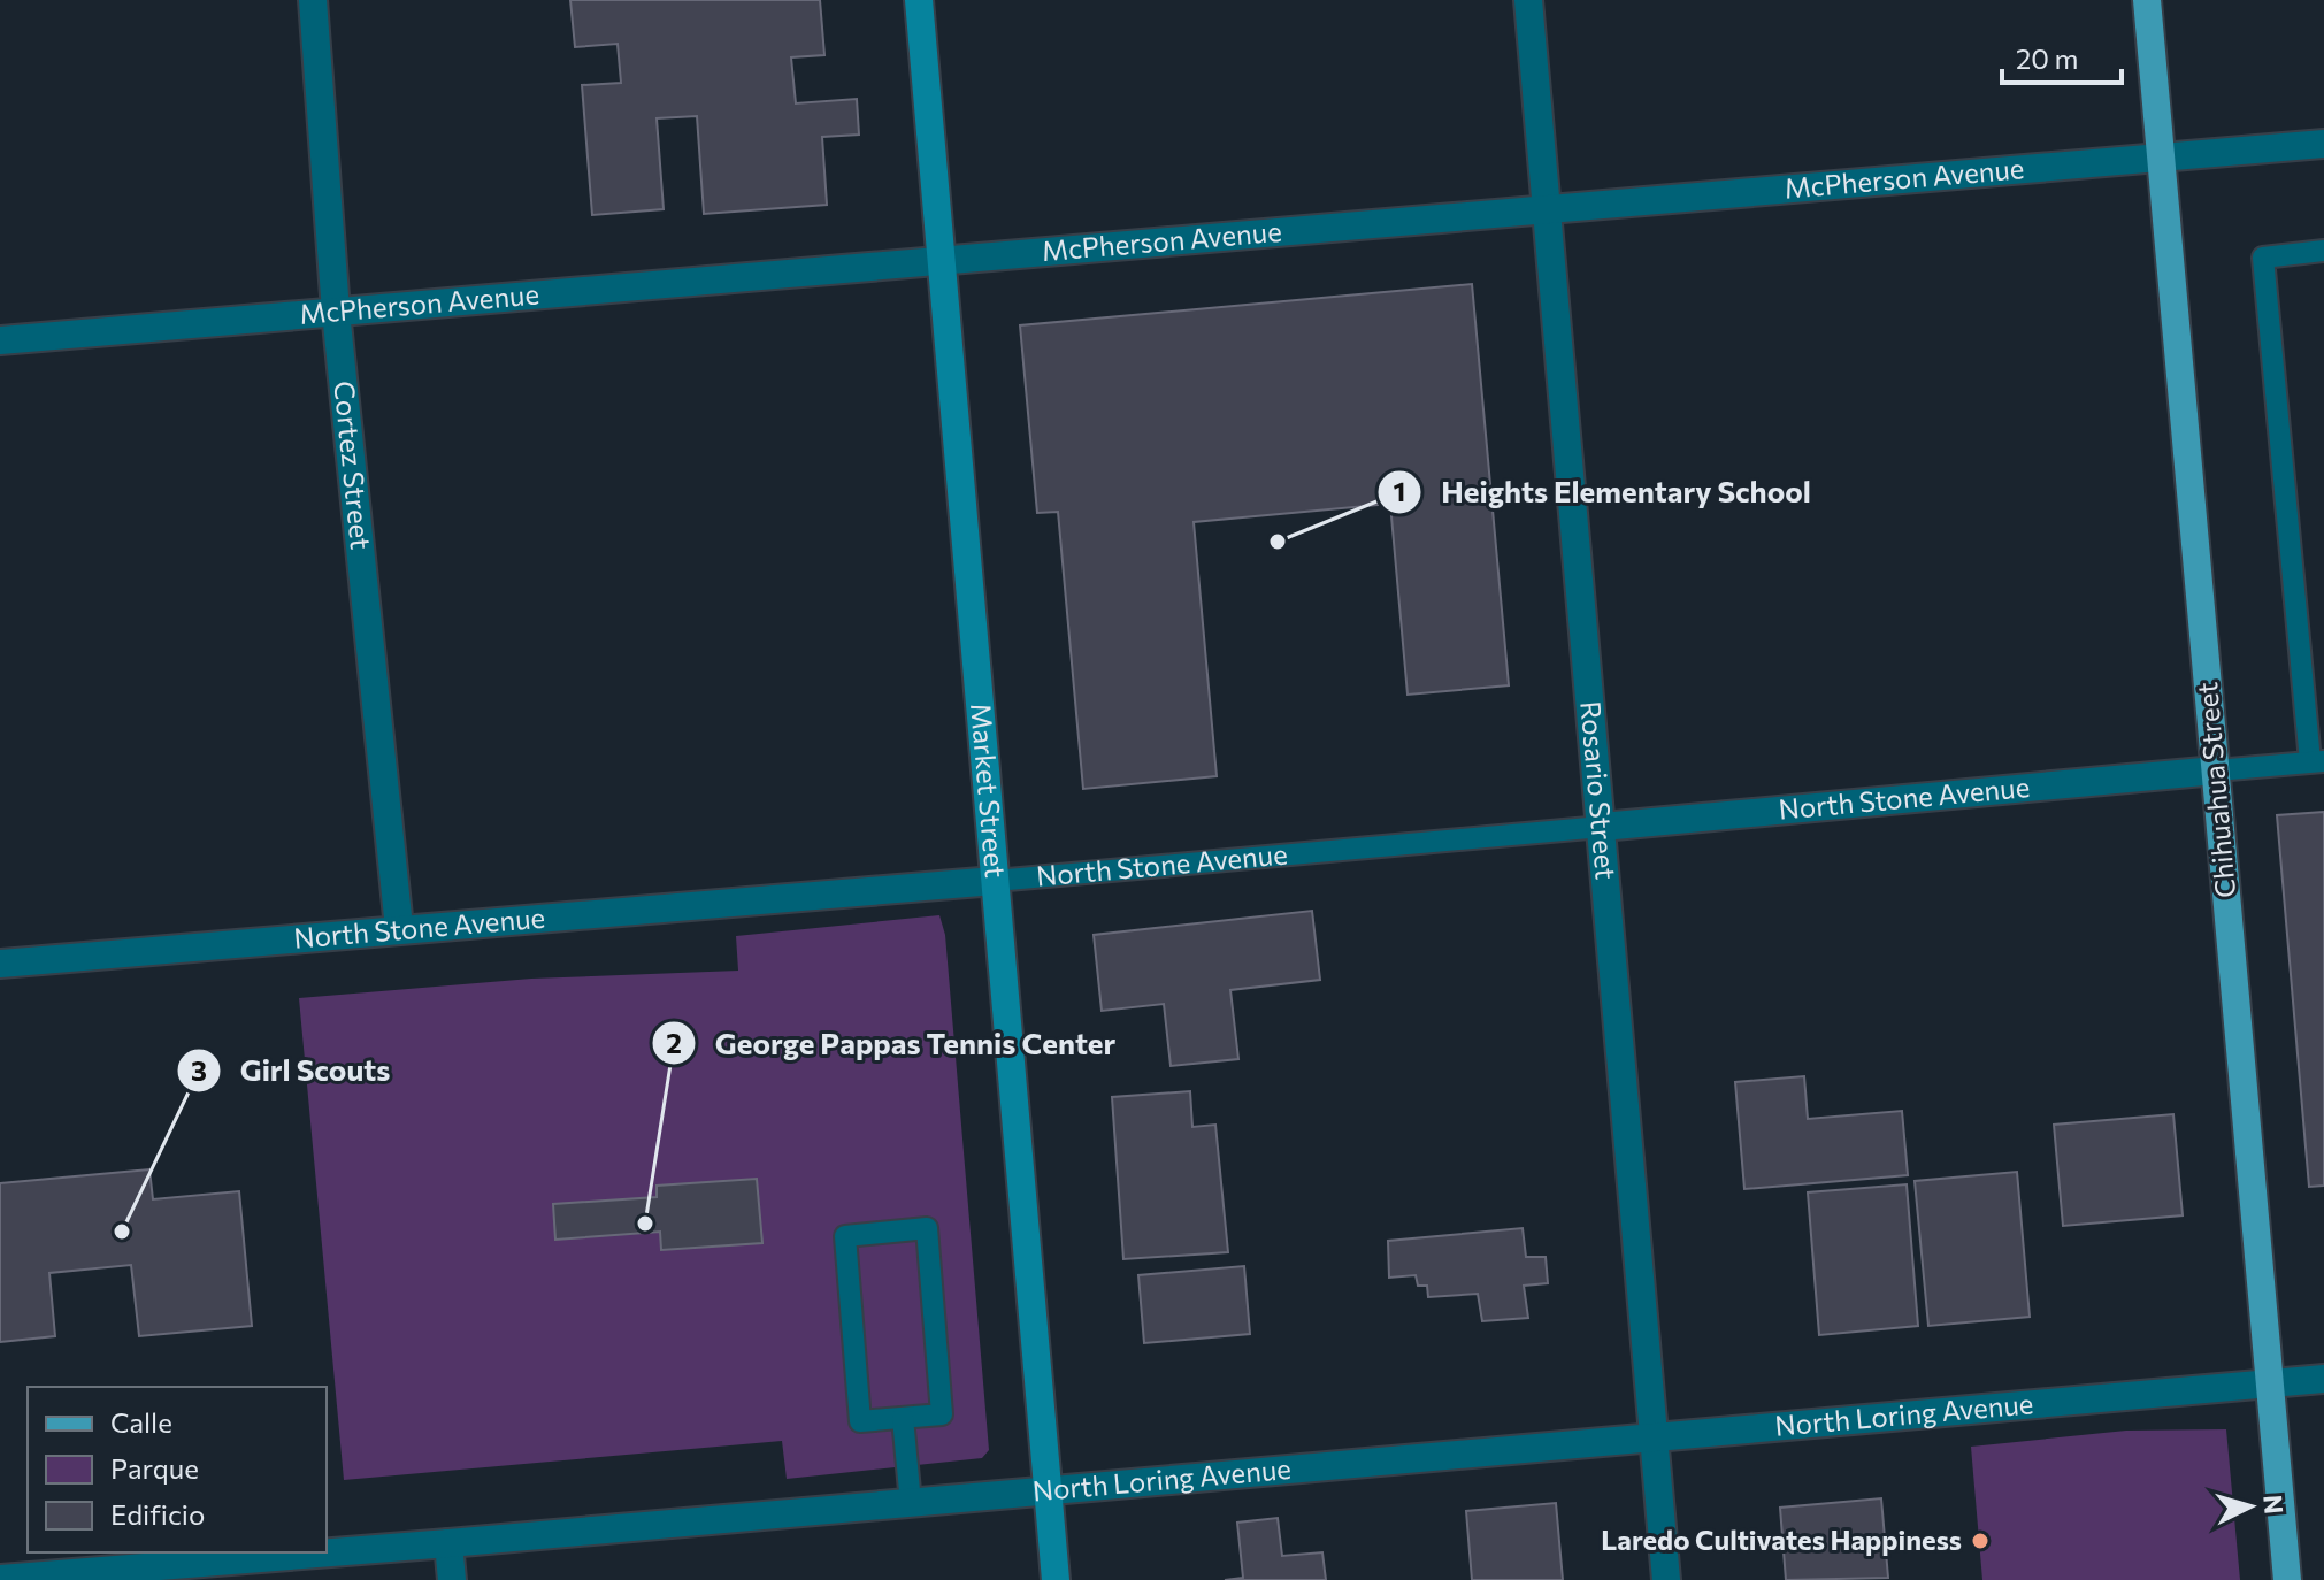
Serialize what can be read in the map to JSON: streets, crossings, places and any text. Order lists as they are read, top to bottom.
{
  "streets": {
    "main road": ["Chihuahua Street"],
    "street": [
      "McPherson Avenue",
      "Cortez Street",
      "Market Street",
      "Rosario Street",
      "North Stone Avenue",
      "North Loring Avenue"
    ]
  },
  "crossings": [
    ["McPherson Avenue", "Cortez Street"],
    ["McPherson Avenue", "Market Street"],
    ["McPherson Avenue", "Rosario Street"],
    ["McPherson Avenue", "Chihuahua Street"],
    ["Cortez Street", "North Stone Avenue"],
    ["Market Street", "North Stone Avenue"],
    ["Market Street", "North Loring Avenue"],
    ["Rosario Street", "North Stone Avenue"],
    ["Rosario Street", "North Loring Avenue"],
    ["Chihuahua Street", "North Stone Avenue"],
    ["Chihuahua Street", "North Loring Avenue"]
  ],
  "places": [
    "Heights Elementary School",
    "George Pappas Tennis Center",
    "Girl Scouts",
    "Laredo Cultivates Happiness"
  ],
  "legend": ["Calle", "Parque", "Edificio"],
  "scale_bar": "20 m",
  "north": "right"
}
